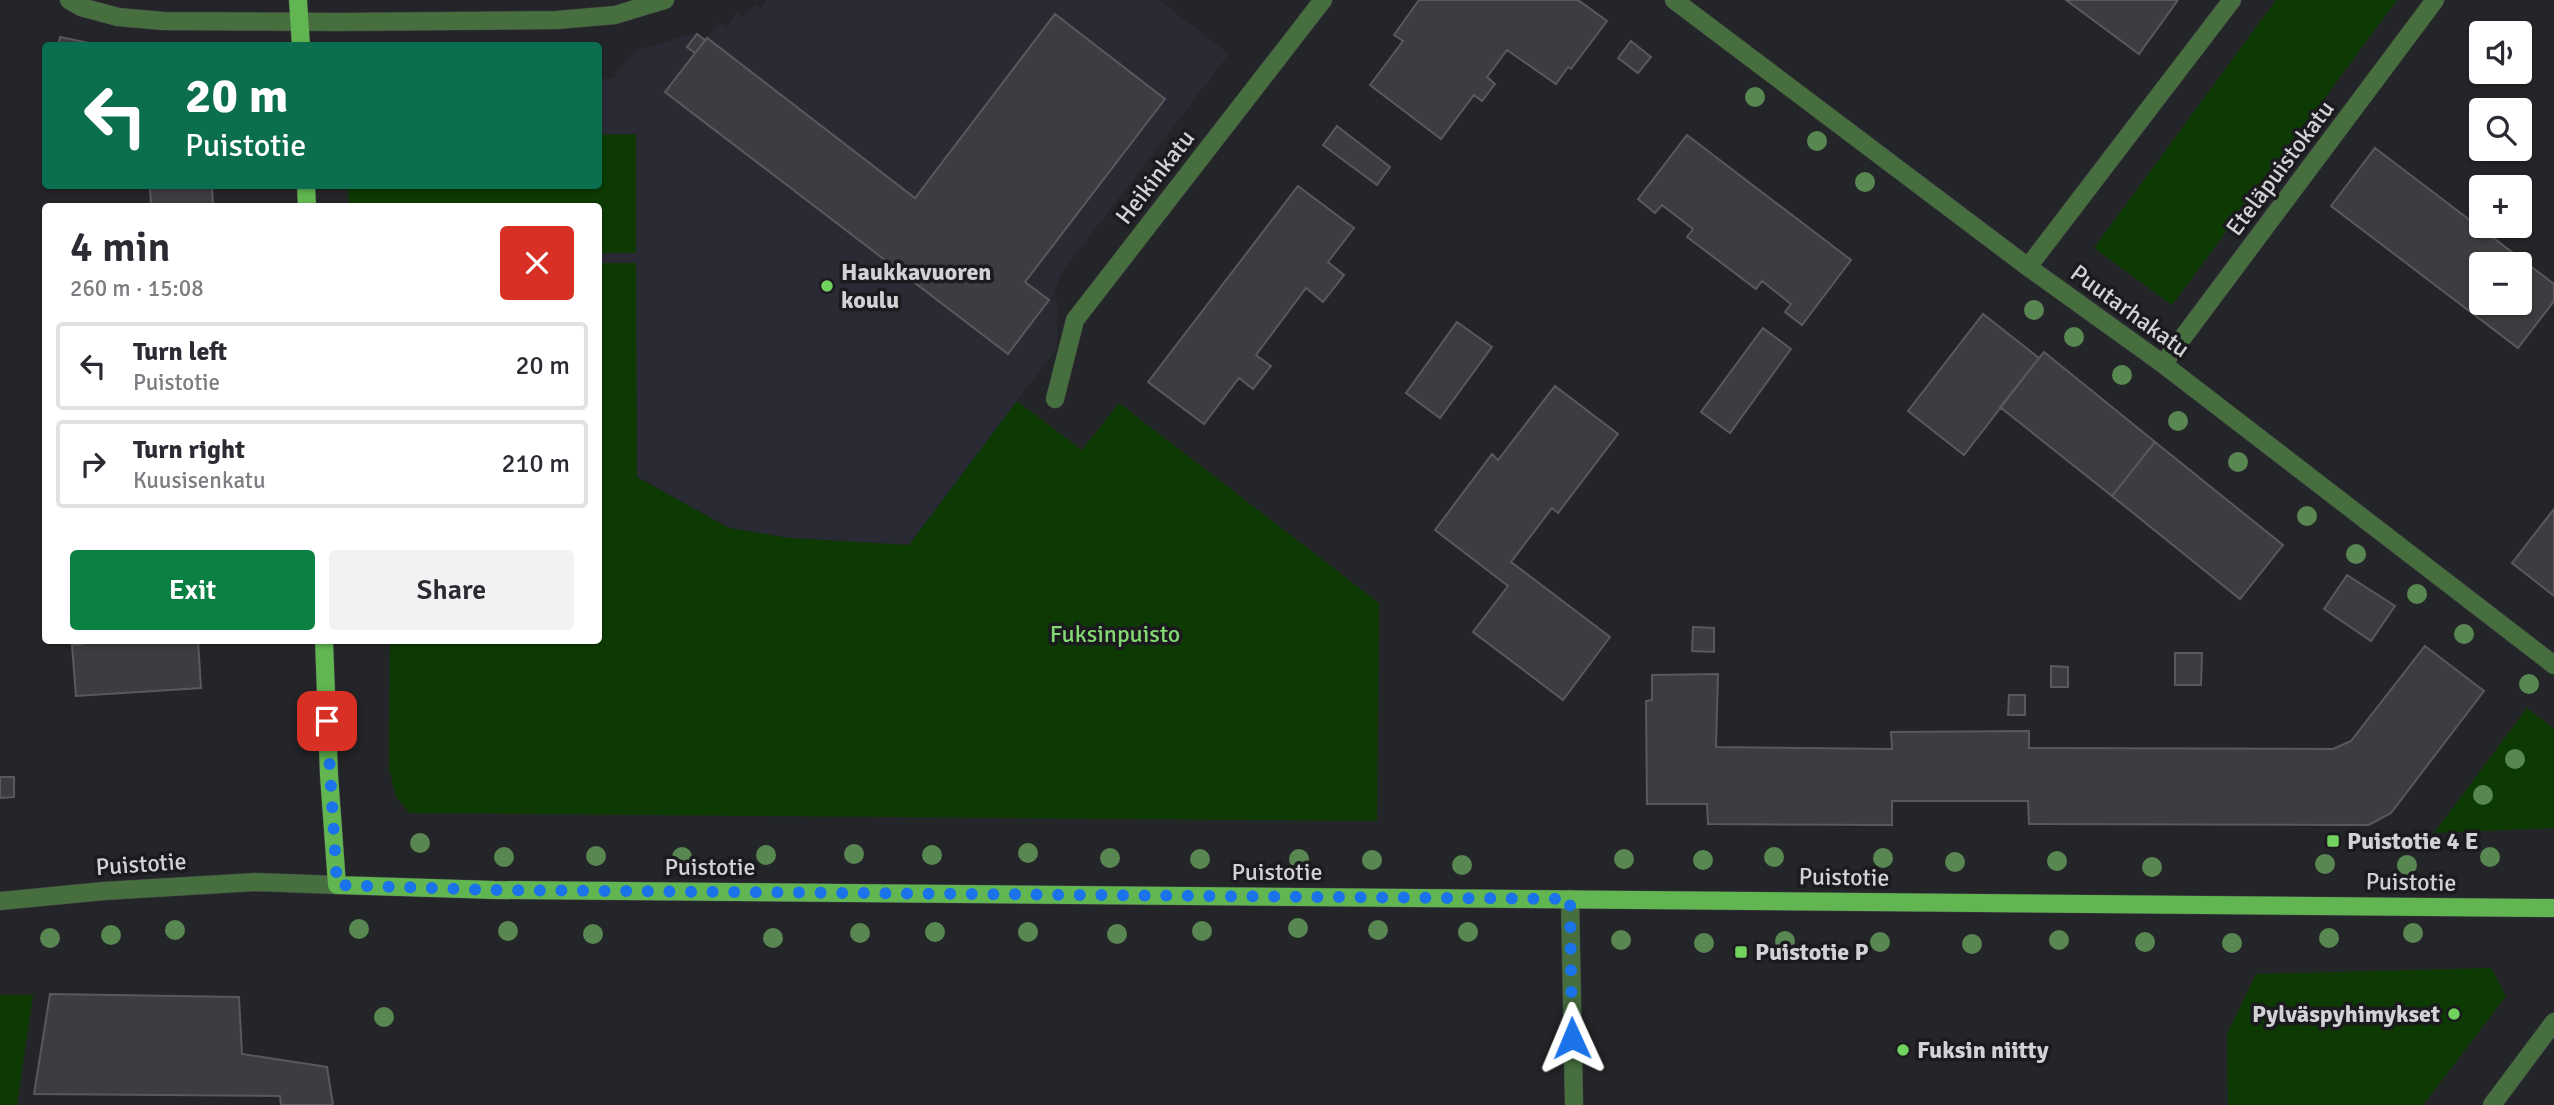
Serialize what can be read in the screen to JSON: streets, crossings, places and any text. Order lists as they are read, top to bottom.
{
  "streets": {
    "main road": ["Puistotie"],
    "street": ["Eteläpuistokatu", "Heikinkatu", "Puutarhakatu"]
  },
  "crossings": [
    ["Eteläpuistokatu", "Puutarhakatu"]
  ],
  "parks": ["Fuksinpuisto"],
  "places": {
    "other": ["Haukkavuoren koulu", "Pylväspyhimykset", "Fuksin niitty"],
    "transit": ["Puistotie 4 E", "Puistotie P"]
  },
  "page": {
    "map_buttons": ["+", "−"],
    "turn": ["20 m", "Puistotie"],
    "heading": ["4 min", "260 m · 15:08"],
    "list": [
      {
        "name": "Turn left",
        "note": "Puistotie",
        "value": "20 m"
      },
      {
        "name": "Turn right",
        "note": "Kuusisenkatu",
        "value": "210 m"
      }
    ],
    "buttons": ["Exit", "Share"]
  }
}
